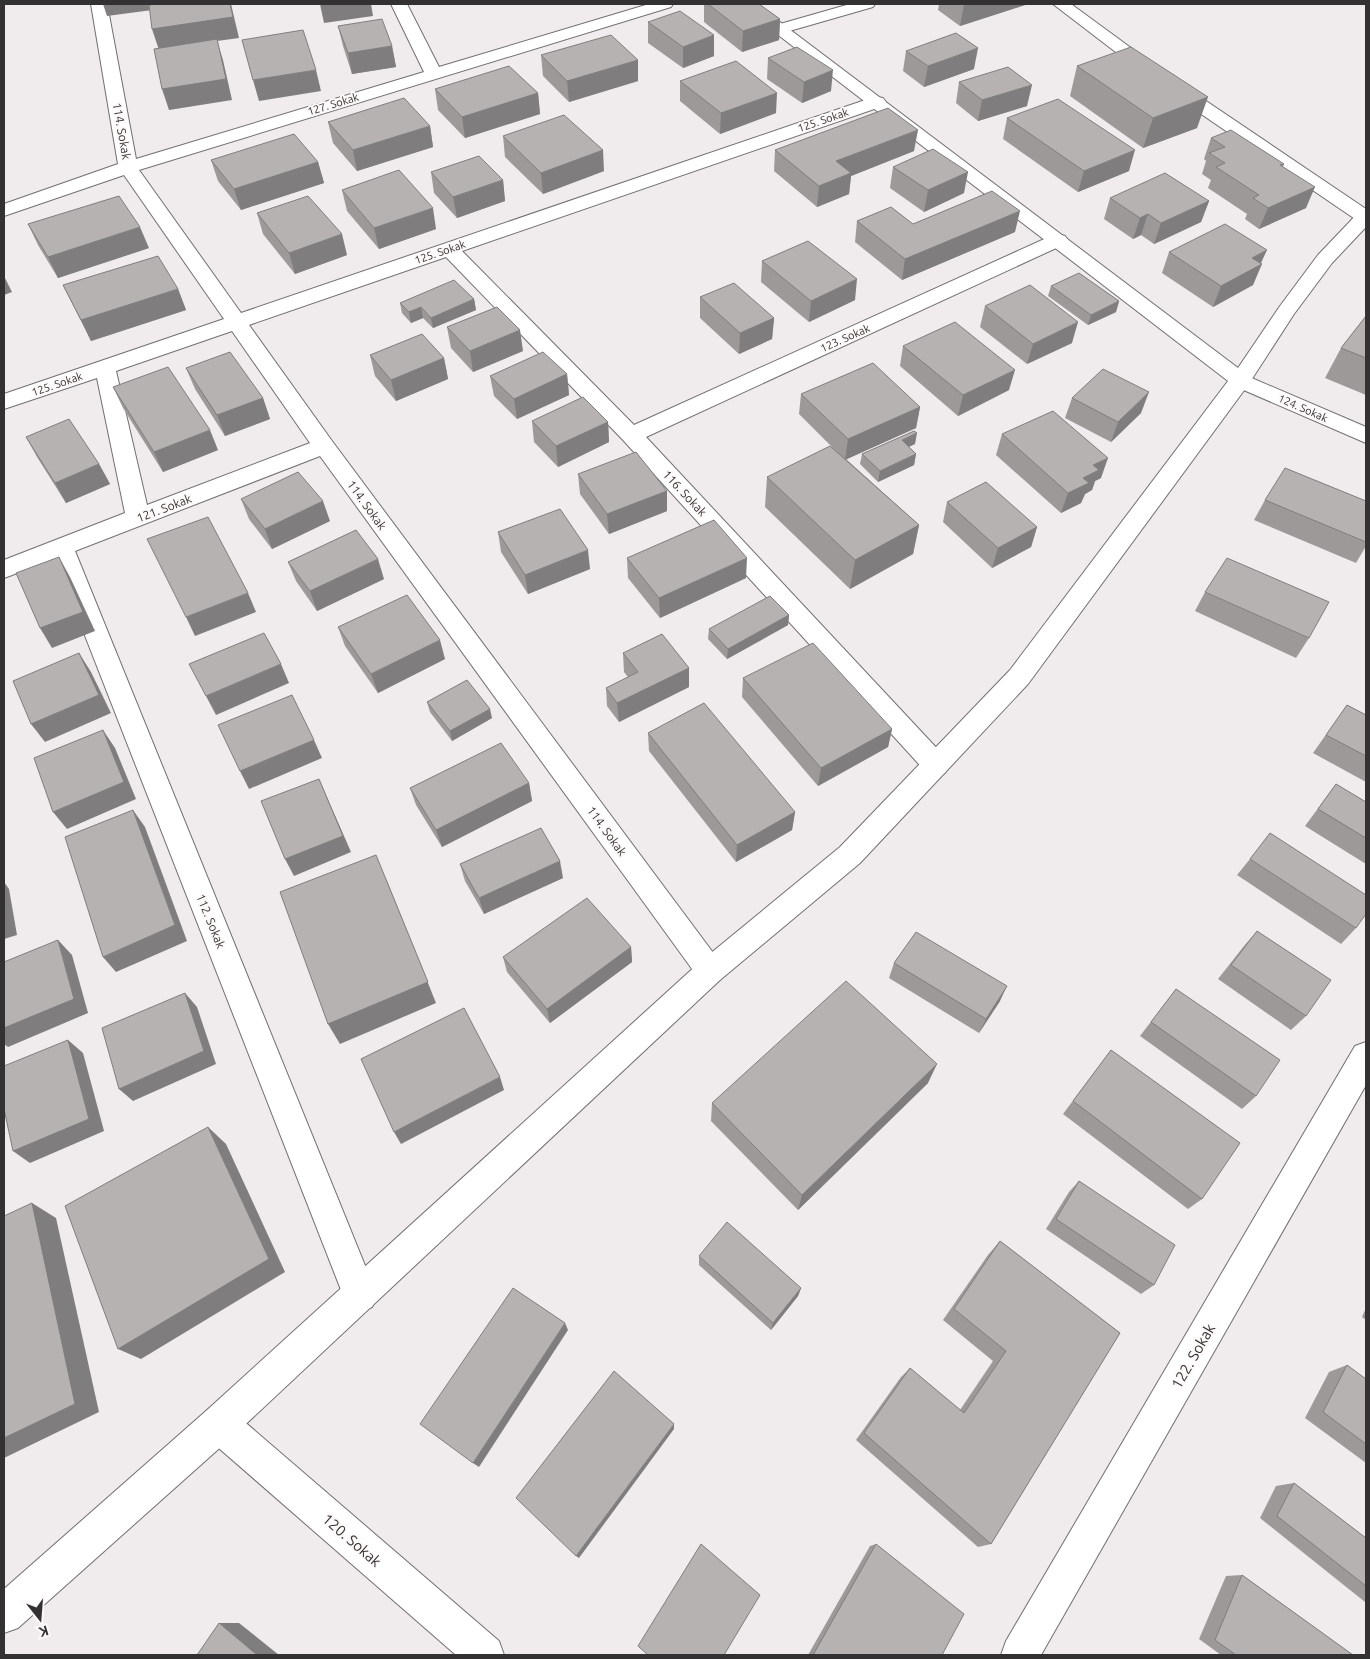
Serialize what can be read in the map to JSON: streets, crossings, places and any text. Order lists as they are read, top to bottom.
{
  "streets": {
    "street": [
      "127. Sokak",
      "125. Sokak",
      "114. Sokak",
      "123. Sokak",
      "124. Sokak",
      "116. Sokak",
      "121. Sokak",
      "112. Sokak",
      "122. Sokak",
      "120. Sokak"
    ]
  },
  "crossings": [
    ["127. Sokak", "114. Sokak"],
    ["125. Sokak", "114. Sokak"],
    ["125. Sokak", "124. Sokak"],
    ["125. Sokak", "116. Sokak"],
    ["114. Sokak", "121. Sokak"],
    ["123. Sokak", "124. Sokak"],
    ["123. Sokak", "116. Sokak"],
    ["121. Sokak", "112. Sokak"]
  ],
  "north": "bottom"
}
